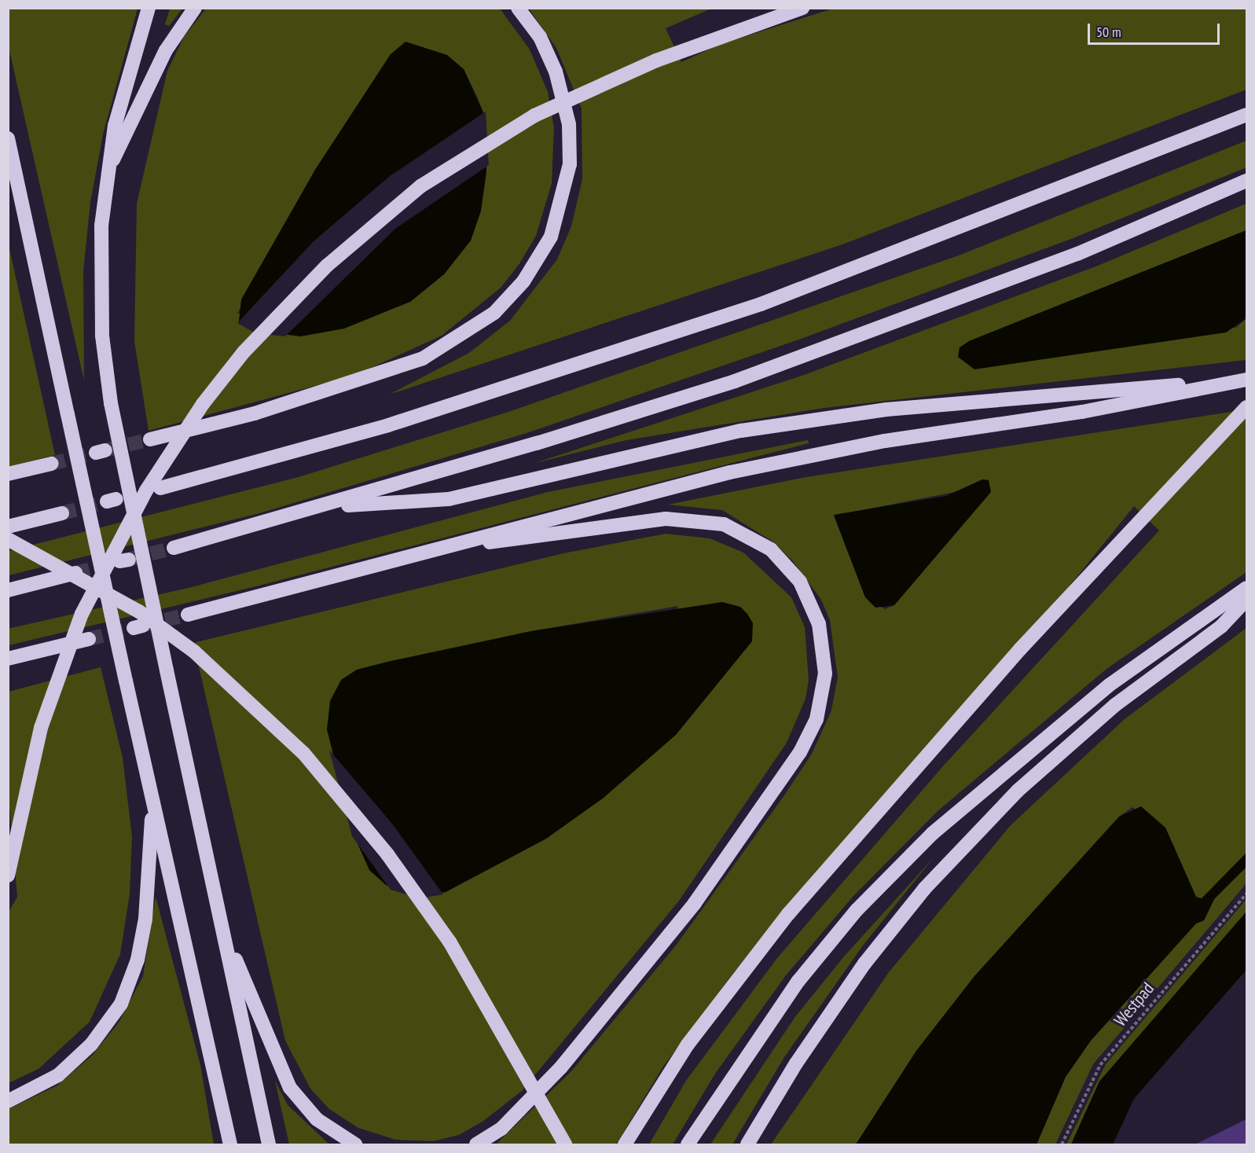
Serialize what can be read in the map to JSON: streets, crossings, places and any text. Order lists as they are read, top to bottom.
{
  "streets": {
    "path": ["Westpad"]
  },
  "scale_bar": "50 m"
}
